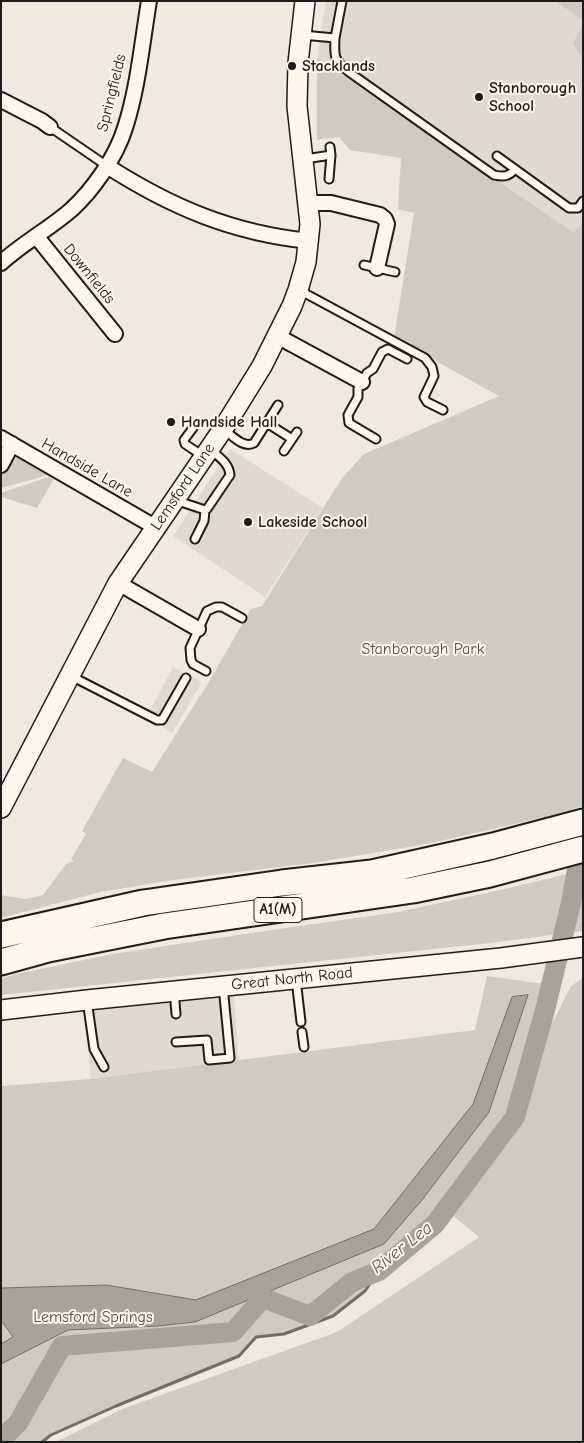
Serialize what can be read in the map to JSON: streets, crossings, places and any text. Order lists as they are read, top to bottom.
{
  "streets": {
    "highway": ["A1(M)"],
    "street": [
      "Springfields",
      "Downfields",
      "Handside Lane",
      "Lemsford Lane",
      "Great North Road"
    ]
  },
  "crossings": [
    ["Springfields", "Downfields"],
    ["Handside Lane", "Lemsford Lane"]
  ],
  "water": ["River Lea"],
  "parks": ["Stanborough Park", "Lemsford Springs"],
  "places": [
    "Stacklands",
    "Stanborough School",
    "Handside Hall",
    "Lakeside School"
  ]
}
